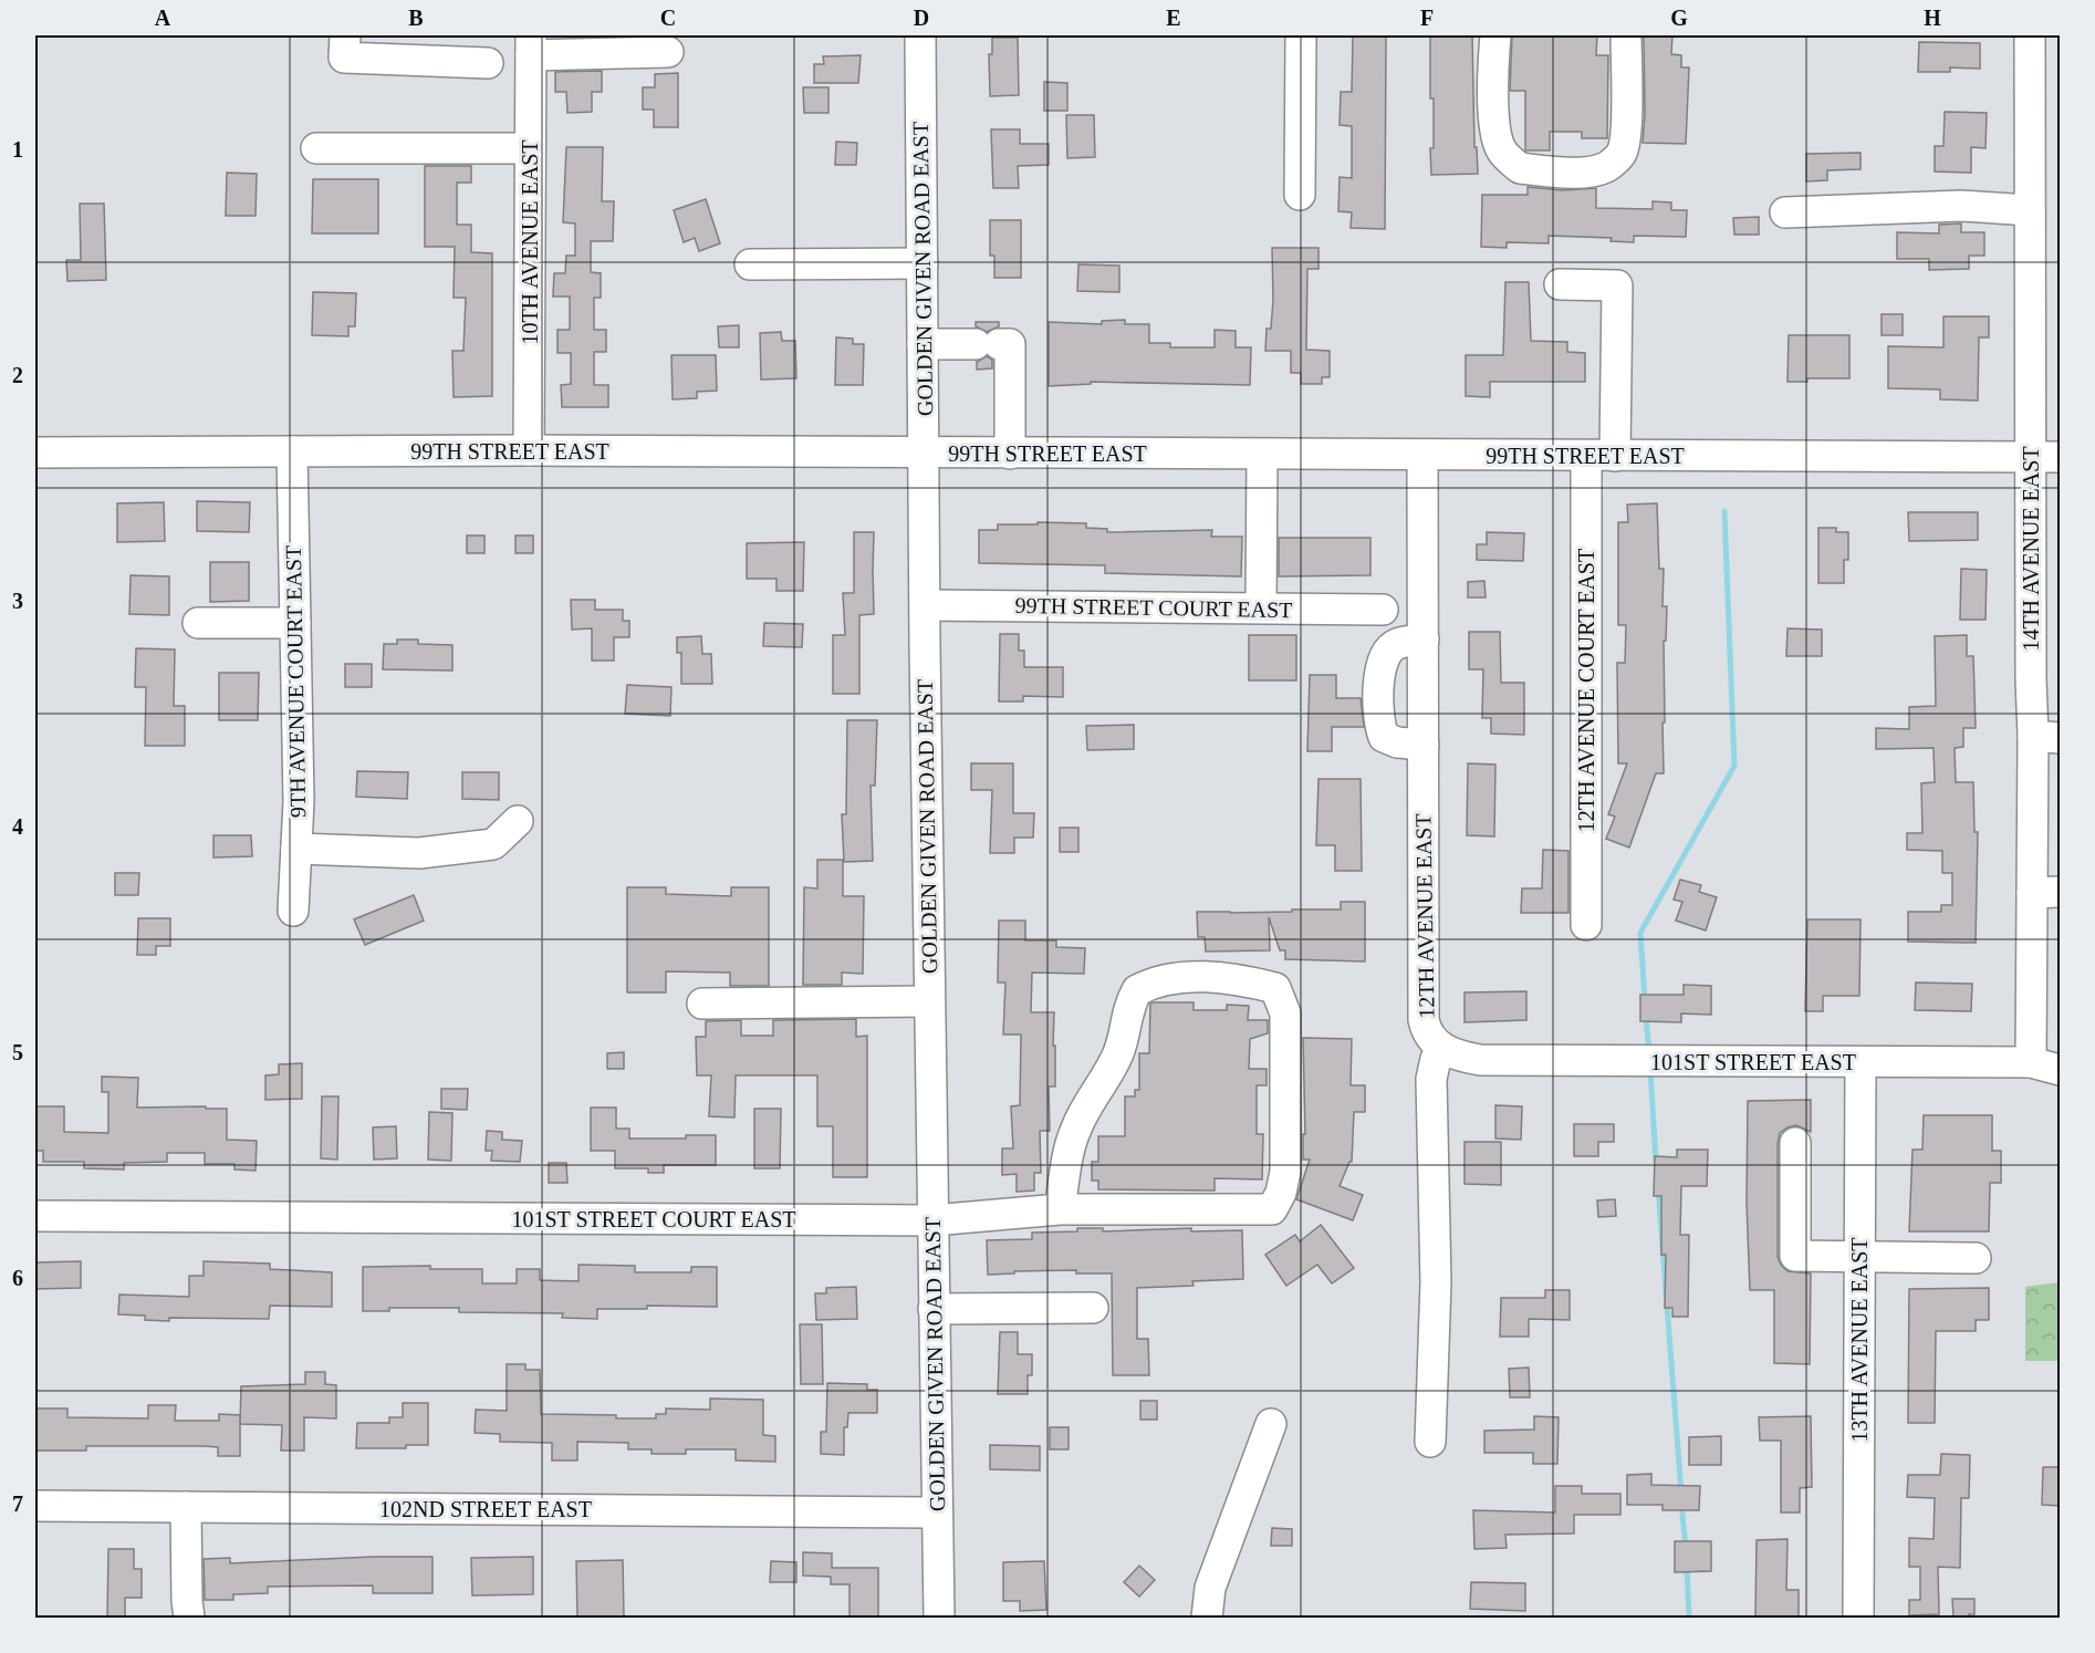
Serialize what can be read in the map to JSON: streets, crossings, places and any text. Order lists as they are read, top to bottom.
{
  "streets": {
    "street": [
      "10TH AVENUE EAST",
      "GOLDEN GIVEN ROAD EAST",
      "99TH STREET EAST",
      "14TH AVENUE EAST",
      "99TH STREET COURT EAST",
      "9TH AVENUE COURT EAST",
      "12TH AVENUE COURT EAST",
      "12TH AVENUE EAST",
      "101ST STREET EAST",
      "101ST STREET COURT EAST",
      "13TH AVENUE EAST",
      "102ND STREET EAST"
    ]
  },
  "crossings": [
    ["10TH AVENUE EAST", "99TH STREET EAST"],
    ["GOLDEN GIVEN ROAD EAST", "99TH STREET EAST"],
    ["GOLDEN GIVEN ROAD EAST", "99TH STREET COURT EAST"],
    ["GOLDEN GIVEN ROAD EAST", "101ST STREET COURT EAST"],
    ["GOLDEN GIVEN ROAD EAST", "102ND STREET EAST"],
    ["99TH STREET EAST", "14TH AVENUE EAST"],
    ["99TH STREET EAST", "9TH AVENUE COURT EAST"],
    ["99TH STREET EAST", "12TH AVENUE COURT EAST"],
    ["99TH STREET EAST", "12TH AVENUE EAST"],
    ["14TH AVENUE EAST", "101ST STREET EAST"],
    ["12TH AVENUE EAST", "101ST STREET EAST"],
    ["101ST STREET EAST", "13TH AVENUE EAST"]
  ],
  "grid": {
    "columns": [
      "A",
      "B",
      "C",
      "D",
      "E",
      "F",
      "G",
      "H"
    ],
    "rows": [
      "1",
      "2",
      "3",
      "4",
      "5",
      "6",
      "7"
    ]
  }
}
